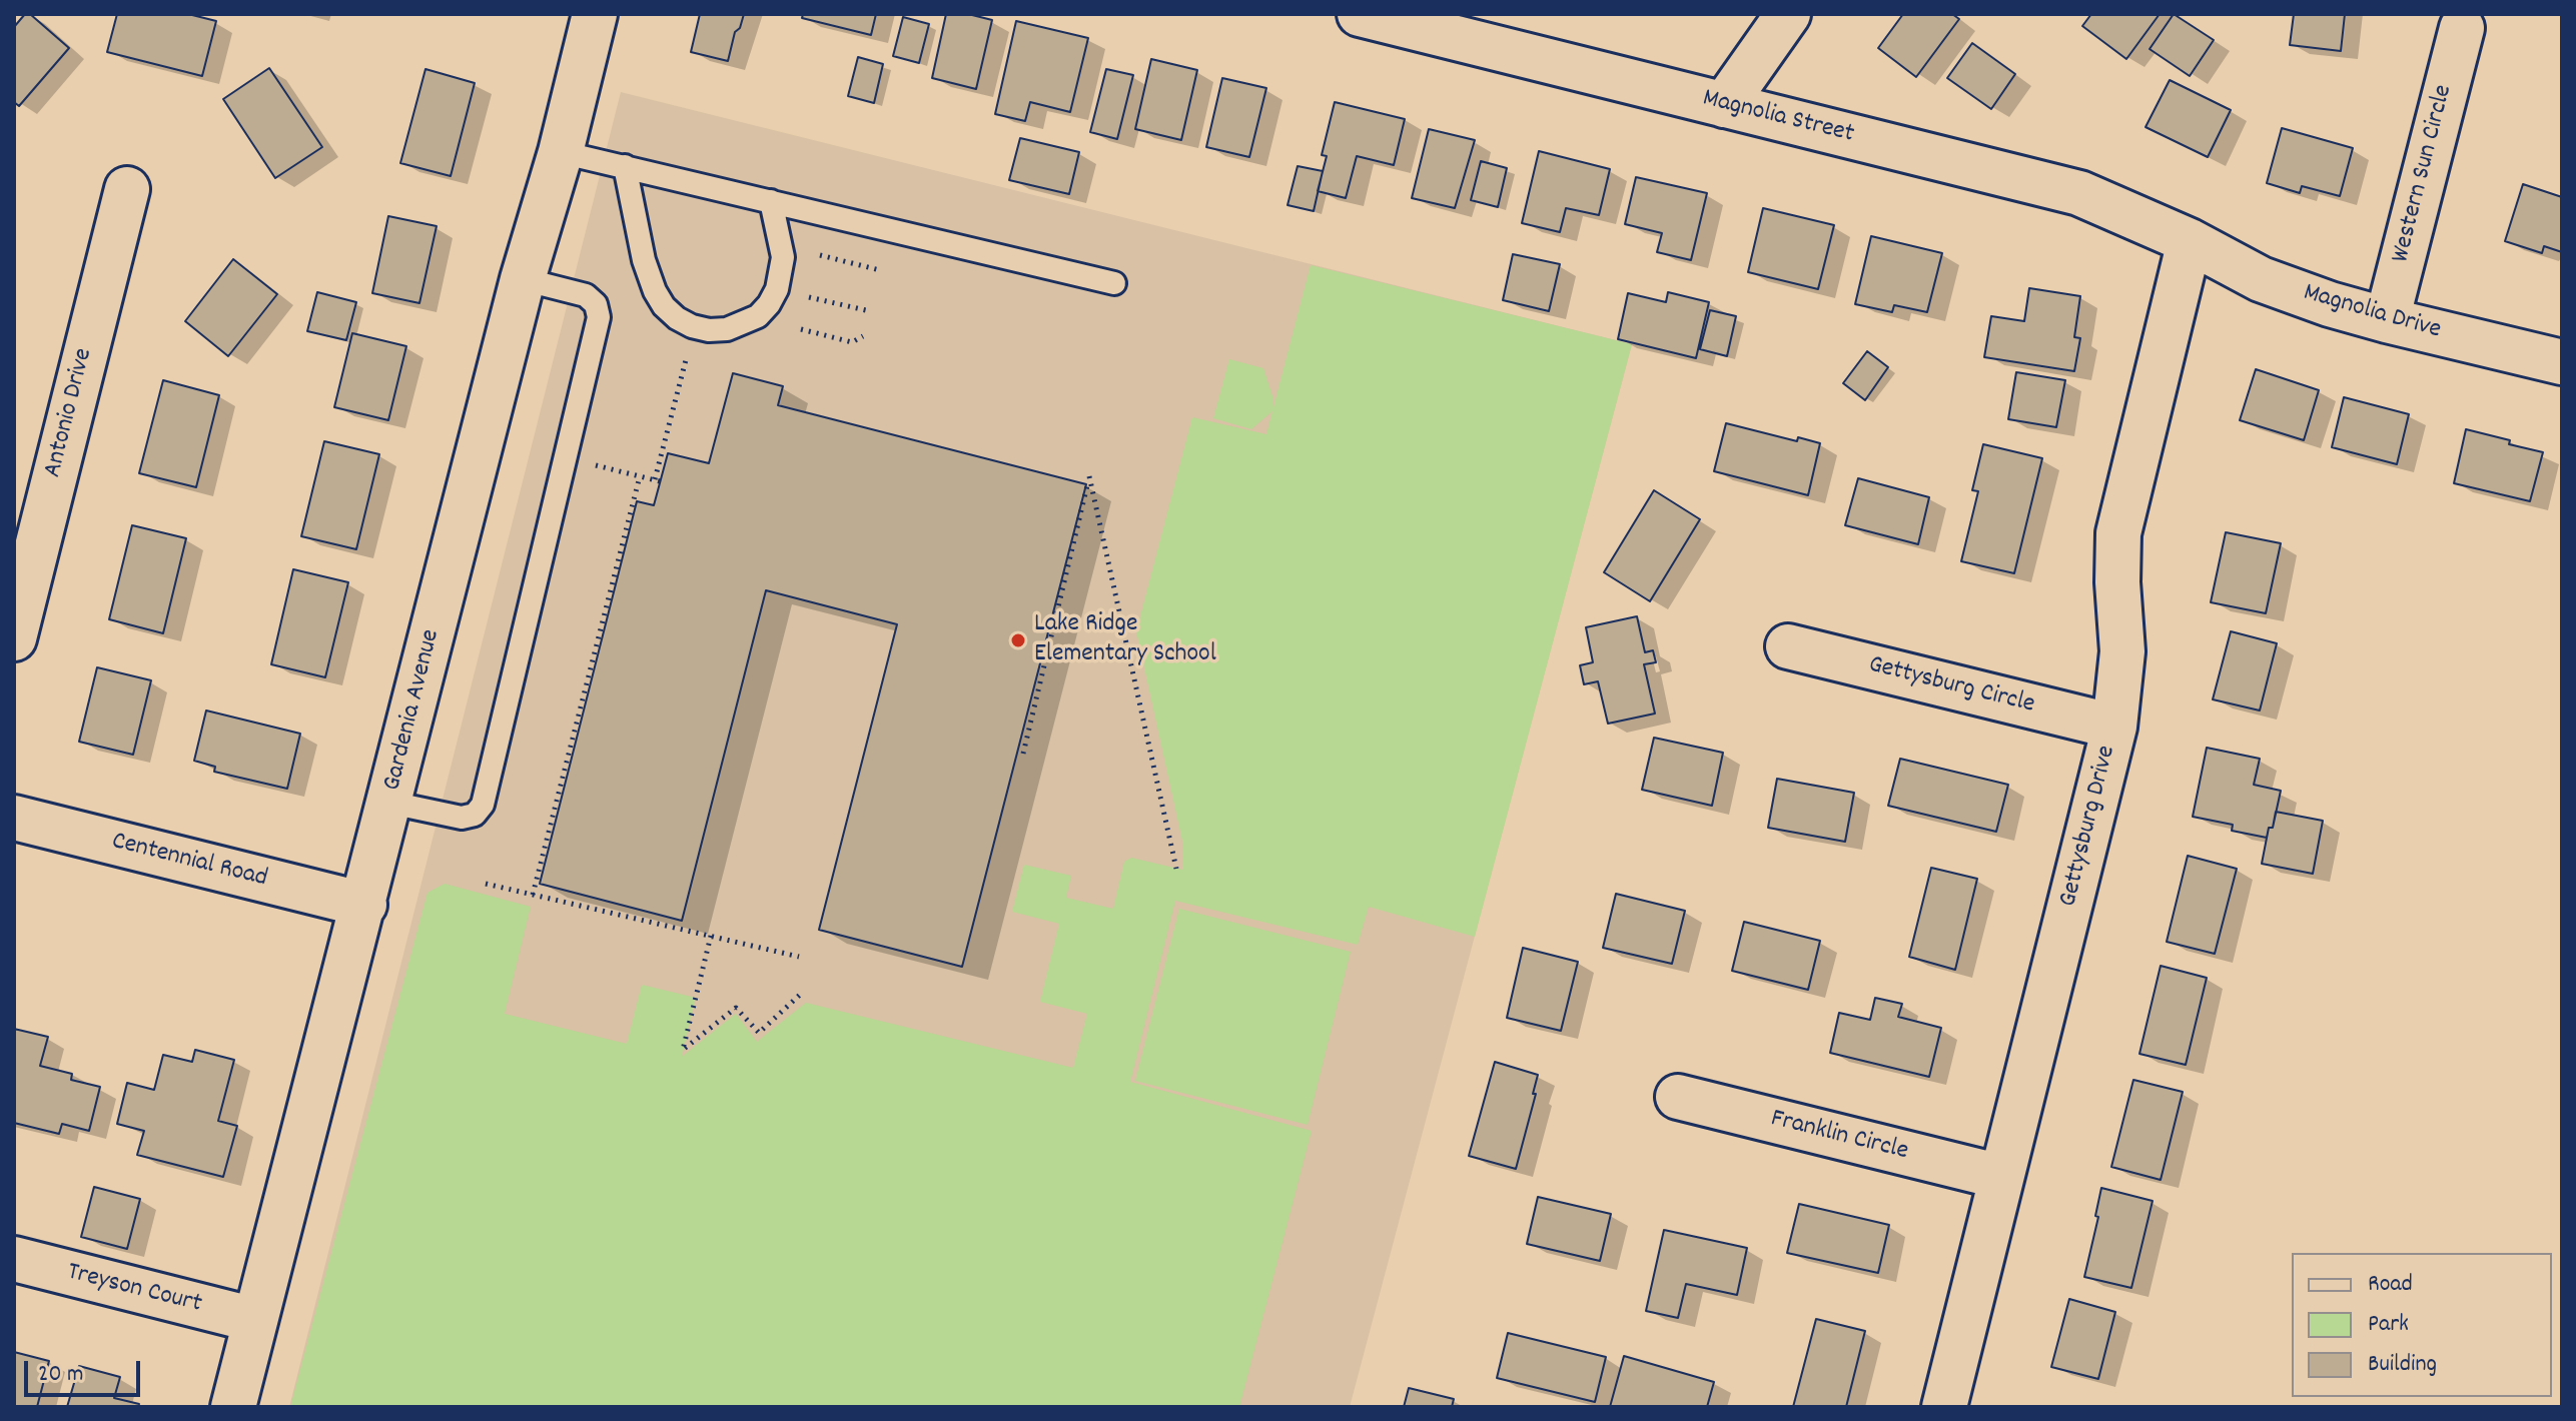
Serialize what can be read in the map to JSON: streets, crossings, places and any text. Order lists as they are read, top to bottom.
{
  "streets": {
    "street": [
      "Magnolia Street",
      "Western Sun Circle",
      "Magnolia Drive",
      "Antonio Drive",
      "Gettysburg Circle",
      "Gardenia Avenue",
      "Gettysburg Drive",
      "Centennial Road",
      "Franklin Circle",
      "Treyson Court"
    ]
  },
  "crossings": [
    ["Magnolia Street", "Magnolia Drive"],
    ["Magnolia Street", "Gettysburg Drive"],
    ["Western Sun Circle", "Magnolia Drive"],
    ["Magnolia Drive", "Gettysburg Drive"],
    ["Gettysburg Circle", "Gettysburg Drive"],
    ["Gardenia Avenue", "Centennial Road"],
    ["Gardenia Avenue", "Treyson Court"],
    ["Gettysburg Drive", "Franklin Circle"]
  ],
  "places": ["Lake Ridge Elementary School"],
  "legend": ["Road", "Park", "Building"],
  "scale_bar": "20 m"
}
